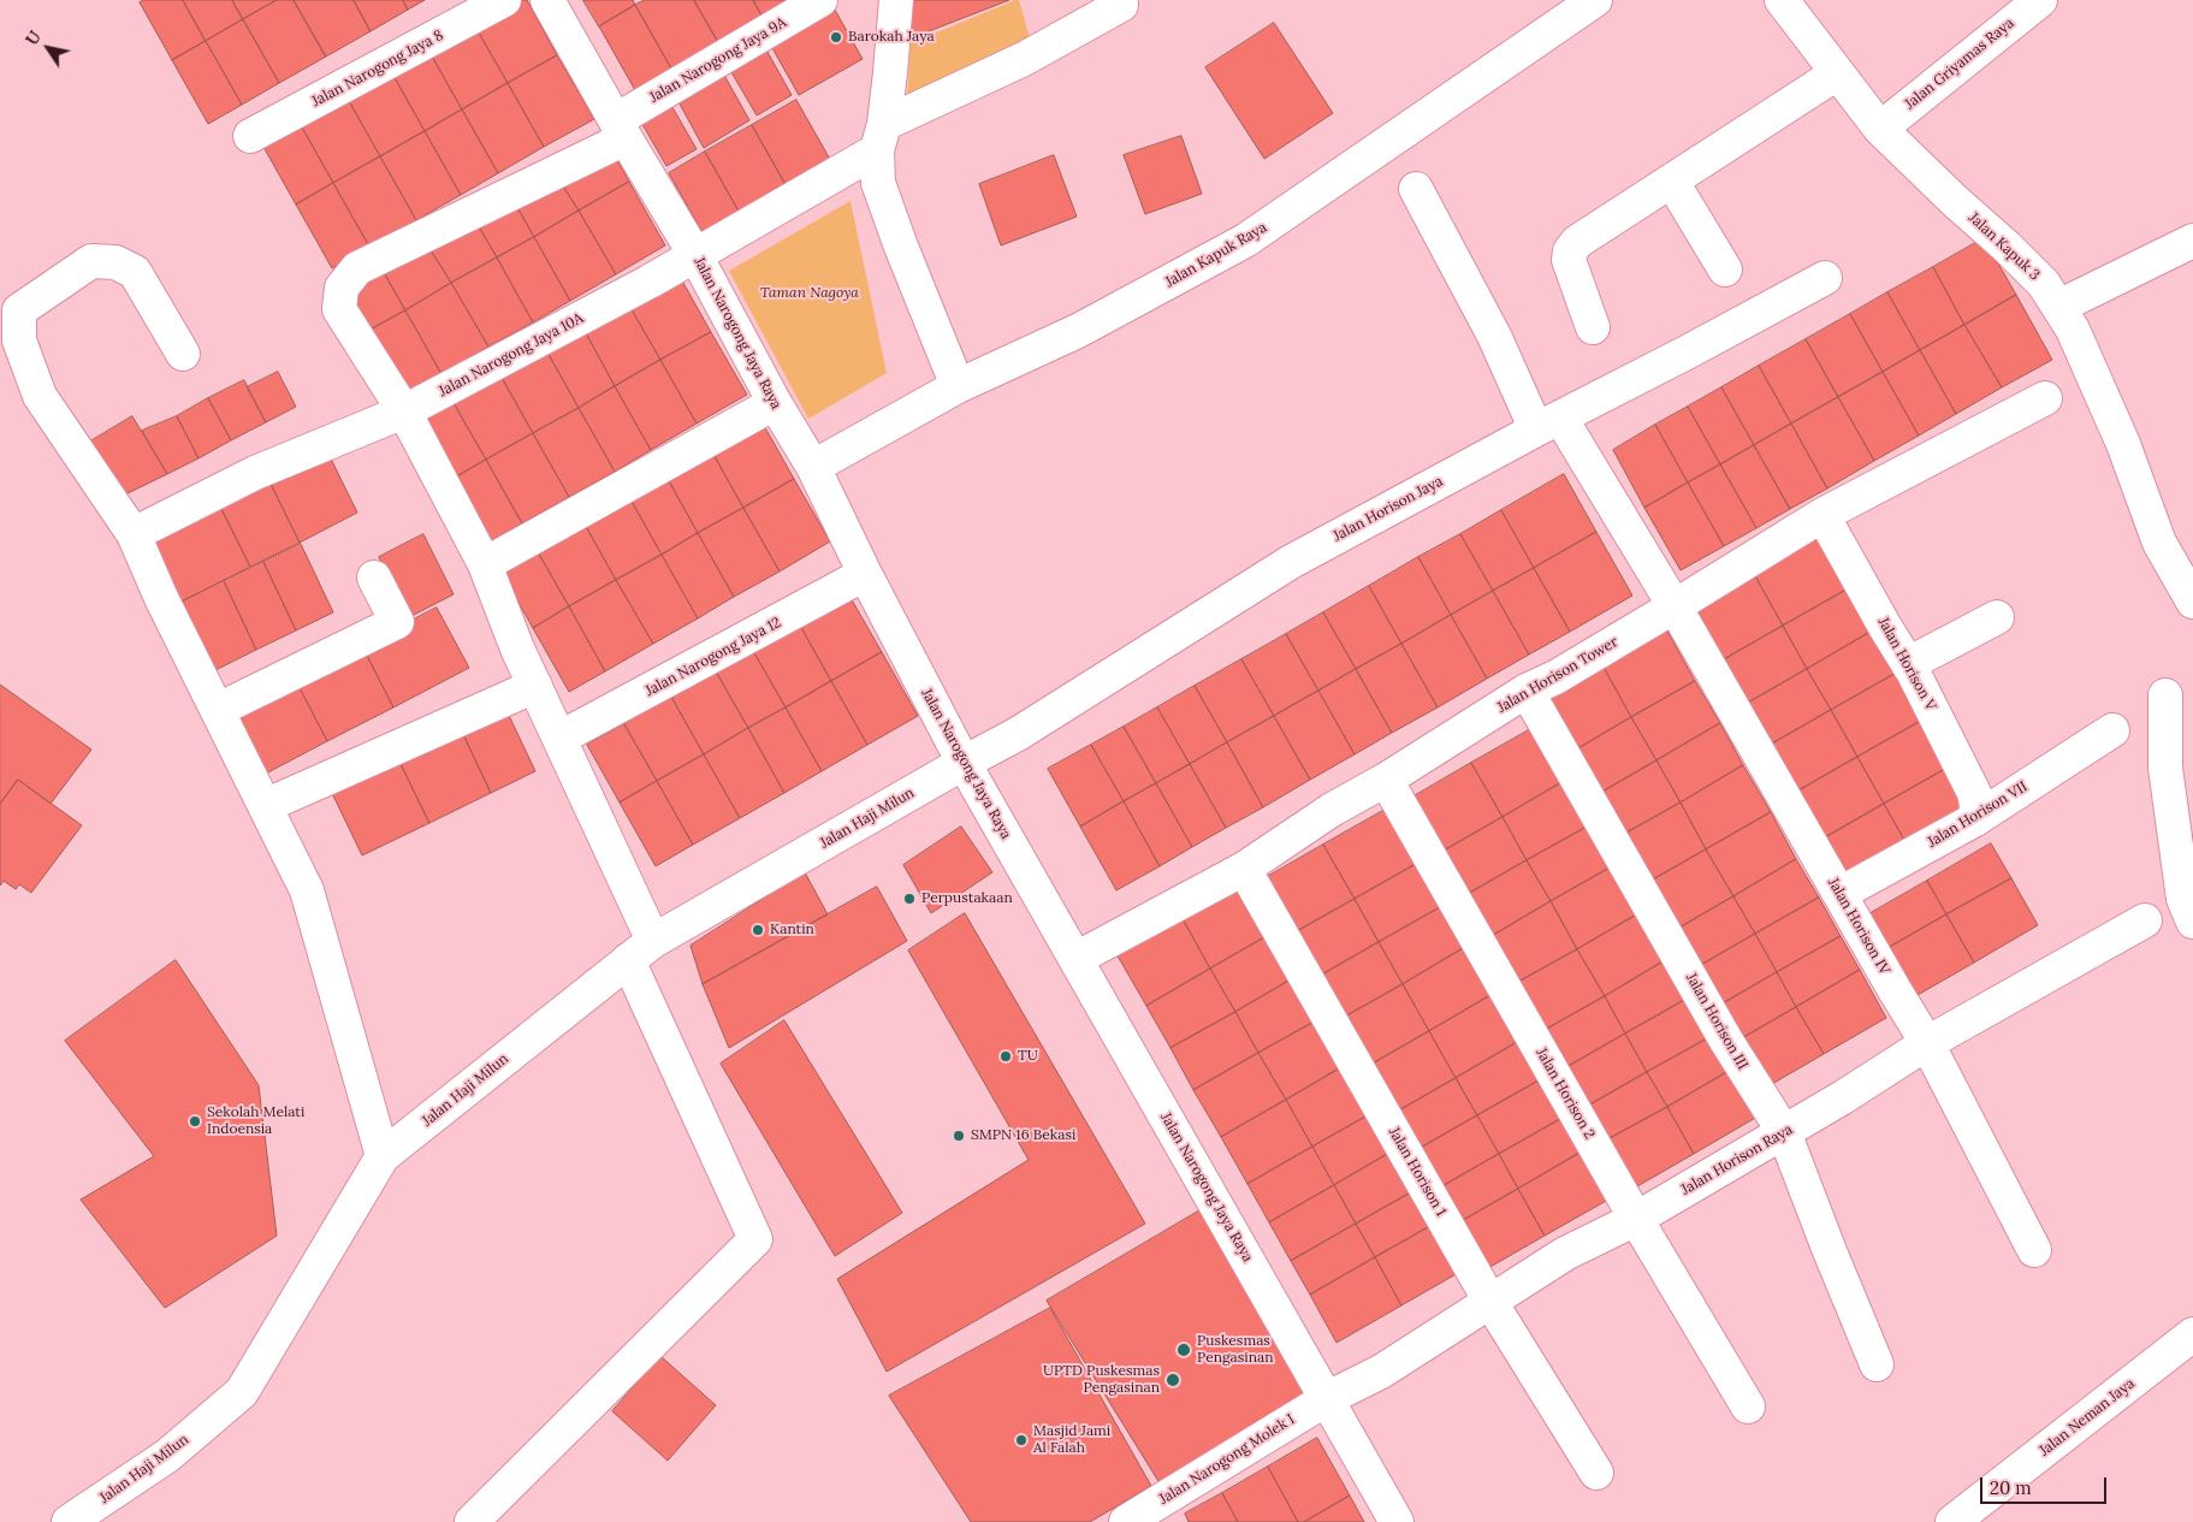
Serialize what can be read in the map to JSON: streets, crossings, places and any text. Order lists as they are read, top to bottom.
{
  "streets": {
    "street": [
      "Jalan Narogong Jaya 9A",
      "Jalan Griyamas Raya",
      "Jalan Narogong Jaya 8",
      "Jalan Kapuk 3",
      "Jalan Kapuk Raya",
      "Jalan Narogong Jaya Raya",
      "Jalan Narogong Jaya 10A",
      "Jalan Horison Jaya",
      "Jalan Narogong Jaya 12",
      "Jalan Horison V",
      "Jalan Horison Tower",
      "Jalan Horison VII",
      "Jalan Haji Milun",
      "Jalan Horison IV",
      "Jalan Horison III",
      "Jalan Horison 2",
      "Jalan Horison Raya",
      "Jalan Horison 1",
      "Jalan Neman Jaya",
      "Jalan Narogong Molek I"
    ]
  },
  "crossings": [
    ["Jalan Narogong Jaya 9A", "Jalan Narogong Jaya Raya"],
    ["Jalan Narogong Jaya 9A", "Jalan Narogong Jaya 10A"],
    ["Jalan Narogong Jaya 9A", "Jalan Narogong Jaya 12"],
    ["Jalan Narogong Jaya 9A", "Jalan Haji Milun"],
    ["Jalan Griyamas Raya", "Jalan Kapuk 3"],
    ["Jalan Kapuk Raya", "Jalan Narogong Jaya Raya"],
    ["Jalan Narogong Jaya Raya", "Jalan Narogong Jaya 10A"],
    ["Jalan Narogong Jaya Raya", "Jalan Horison Jaya"],
    ["Jalan Narogong Jaya Raya", "Jalan Narogong Jaya 12"],
    ["Jalan Narogong Jaya Raya", "Jalan Horison Tower"],
    ["Jalan Narogong Jaya Raya", "Jalan Haji Milun"],
    ["Jalan Narogong Jaya Raya", "Jalan Horison Raya"],
    ["Jalan Narogong Jaya Raya", "Jalan Narogong Molek I"],
    ["Jalan Horison Jaya", "Jalan Haji Milun"],
    ["Jalan Horison Jaya", "Jalan Horison IV"],
    ["Jalan Horison V", "Jalan Horison Tower"],
    ["Jalan Horison V", "Jalan Horison VII"],
    ["Jalan Horison Tower", "Jalan Horison IV"],
    ["Jalan Horison Tower", "Jalan Horison III"],
    ["Jalan Horison Tower", "Jalan Horison 2"],
    ["Jalan Horison Tower", "Jalan Horison 1"],
    ["Jalan Horison VII", "Jalan Horison IV"],
    ["Jalan Horison IV", "Jalan Horison Raya"],
    ["Jalan Horison III", "Jalan Horison Raya"],
    ["Jalan Horison 2", "Jalan Horison Raya"],
    ["Jalan Horison Raya", "Jalan Horison 1"],
    ["Jalan Horison Raya", "Jalan Narogong Molek I"]
  ],
  "parks": ["Taman Nagoya"],
  "places": [
    "Barokah Jaya",
    "Perpustakaan",
    "Kantin",
    "TU",
    "Sekolah Melati Indoensia",
    "SMPN 16 Bekasi",
    "Puskesmas Pengasinan",
    "UPTD Puskesmas Pengasinan",
    "Masjid Jami Al Falah"
  ],
  "scale_bar": "20 m",
  "north": "top left"
}
